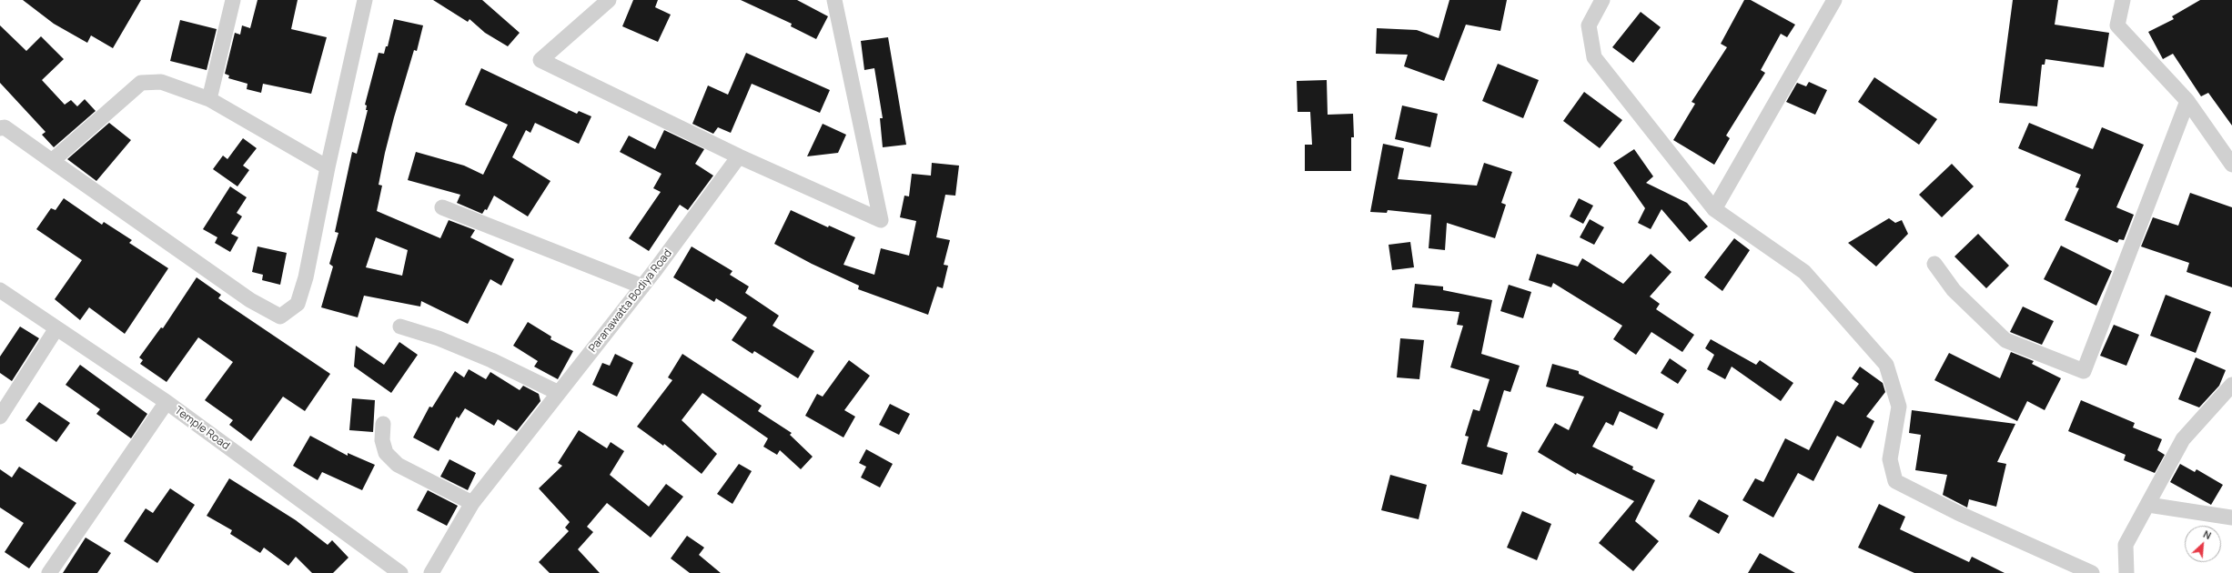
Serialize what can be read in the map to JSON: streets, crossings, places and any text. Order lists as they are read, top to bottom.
{
  "streets": {
    "street": ["Paranawatta Bodiya Road", "Temple Road"]
  },
  "north": "top right"
}
